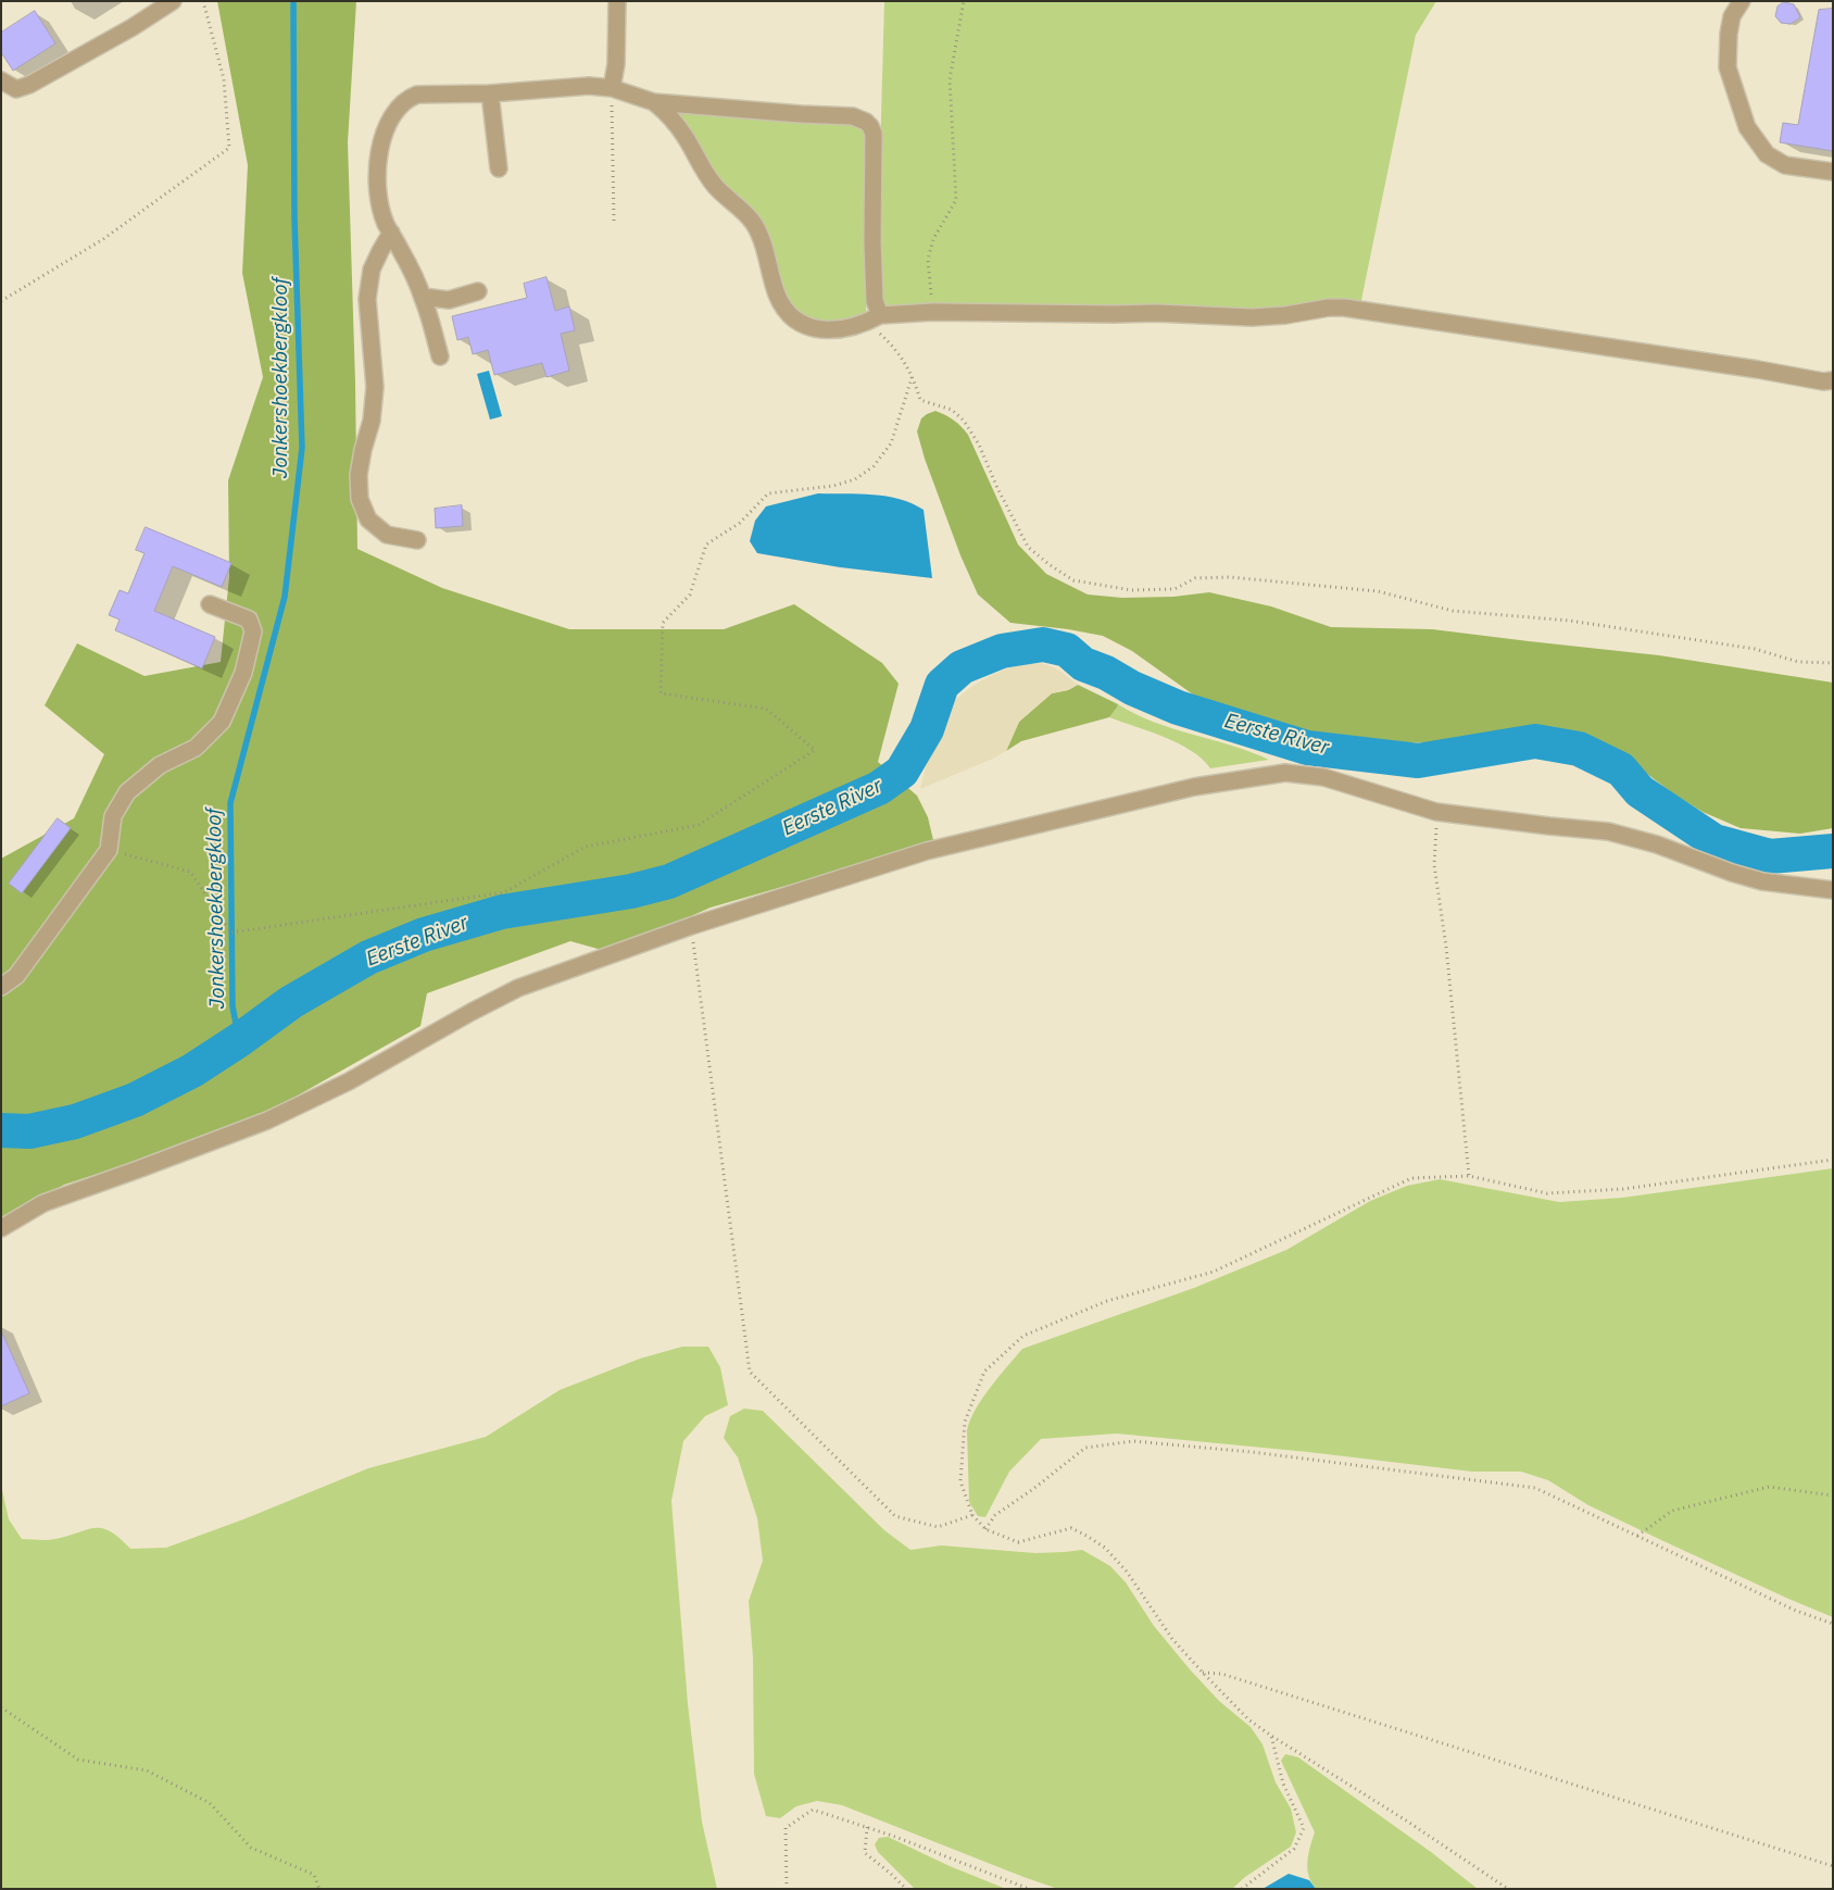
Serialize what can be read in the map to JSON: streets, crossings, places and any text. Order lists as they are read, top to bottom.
{
  "water": ["Jonkershoekbergkloof", "Eerste River"]
}
